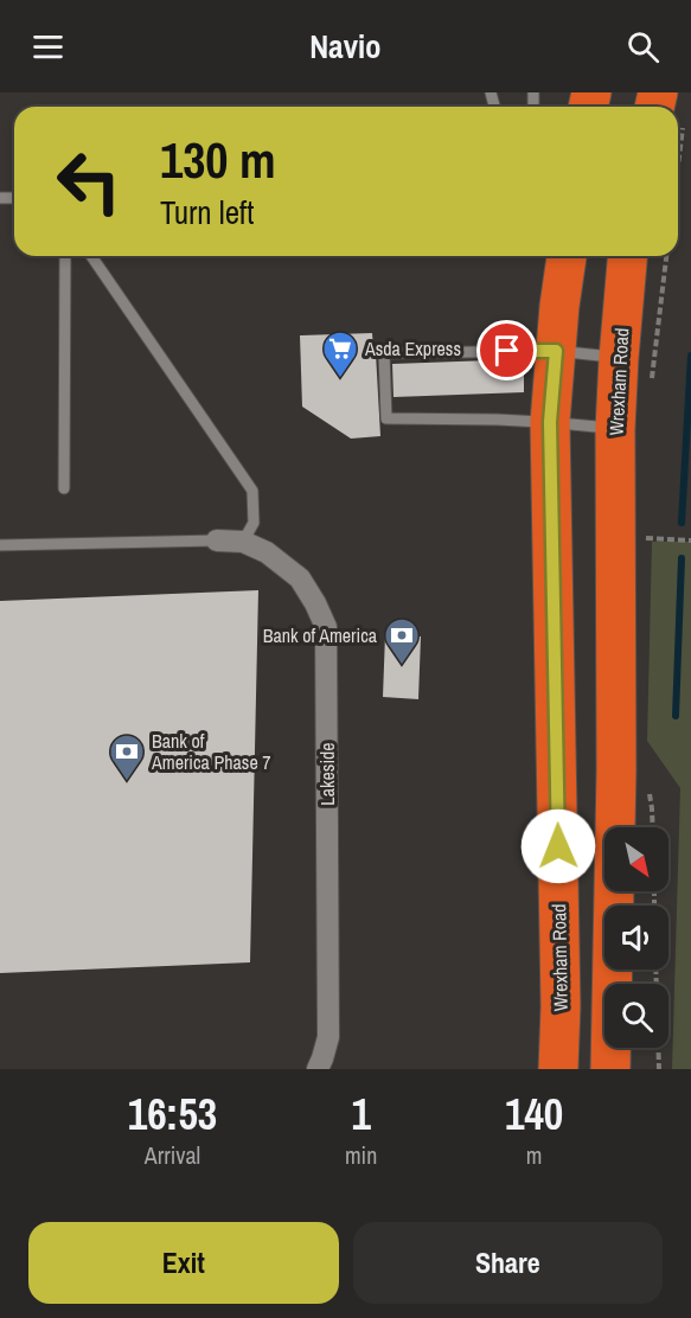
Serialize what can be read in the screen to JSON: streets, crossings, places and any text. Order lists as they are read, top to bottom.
{
  "streets": {
    "highway": ["Wrexham Road"],
    "street": ["Lakeside"]
  },
  "places": {
    "supermarket": ["Asda Express"],
    "bank": ["Bank of America", "Bank of America Phase 7"]
  },
  "north": "bottom right",
  "page": {
    "header": "Navio",
    "turn": ["130 m", "Turn left"],
    "eta": [
      "16:53",
      "Arrival",
      "1",
      "min",
      "140",
      "m"
    ],
    "buttons": ["Exit", "Share"]
  }
}
